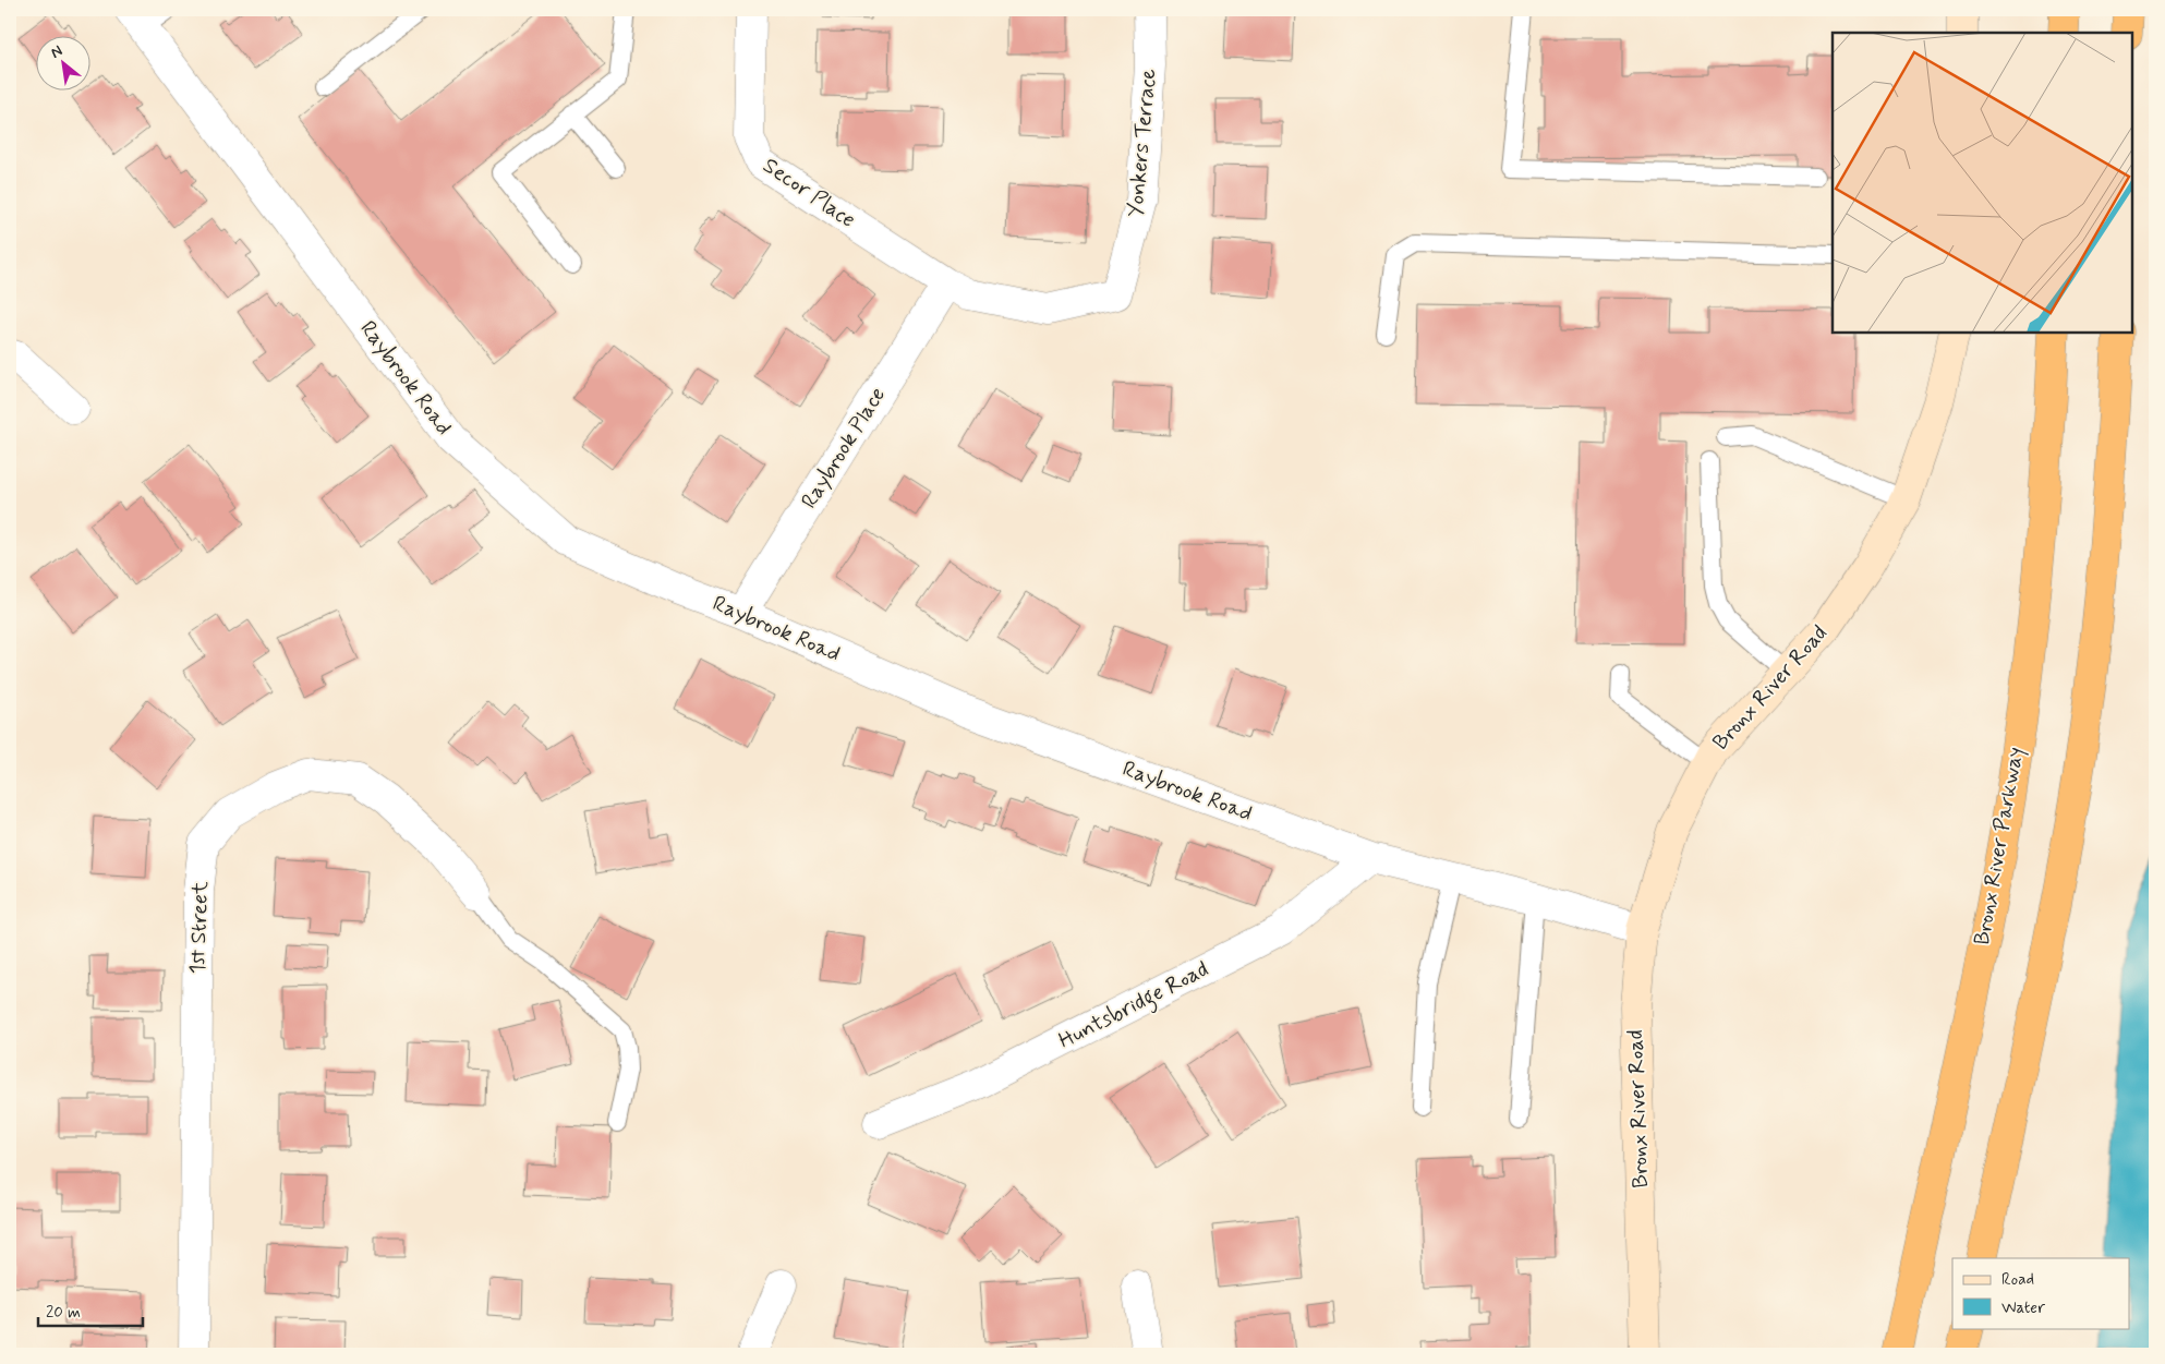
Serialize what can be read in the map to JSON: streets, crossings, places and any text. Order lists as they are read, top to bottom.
{
  "streets": {
    "highway": ["Bronx River Parkway"],
    "street": [
      "Yonkers Terrace",
      "Secor Place",
      "Raybrook Road",
      "Raybrook Place",
      "Bronx River Road",
      "1st Street",
      "Huntsbridge Road"
    ]
  },
  "crossings": [
    ["Yonkers Terrace", "Secor Place"],
    ["Yonkers Terrace", "Raybrook Place"],
    ["Secor Place", "Raybrook Place"],
    ["Raybrook Road", "Raybrook Place"],
    ["Raybrook Road", "Bronx River Road"],
    ["Raybrook Road", "Huntsbridge Road"]
  ],
  "legend": ["Road", "Water"],
  "scale_bar": "20 m",
  "north": "top left"
}
